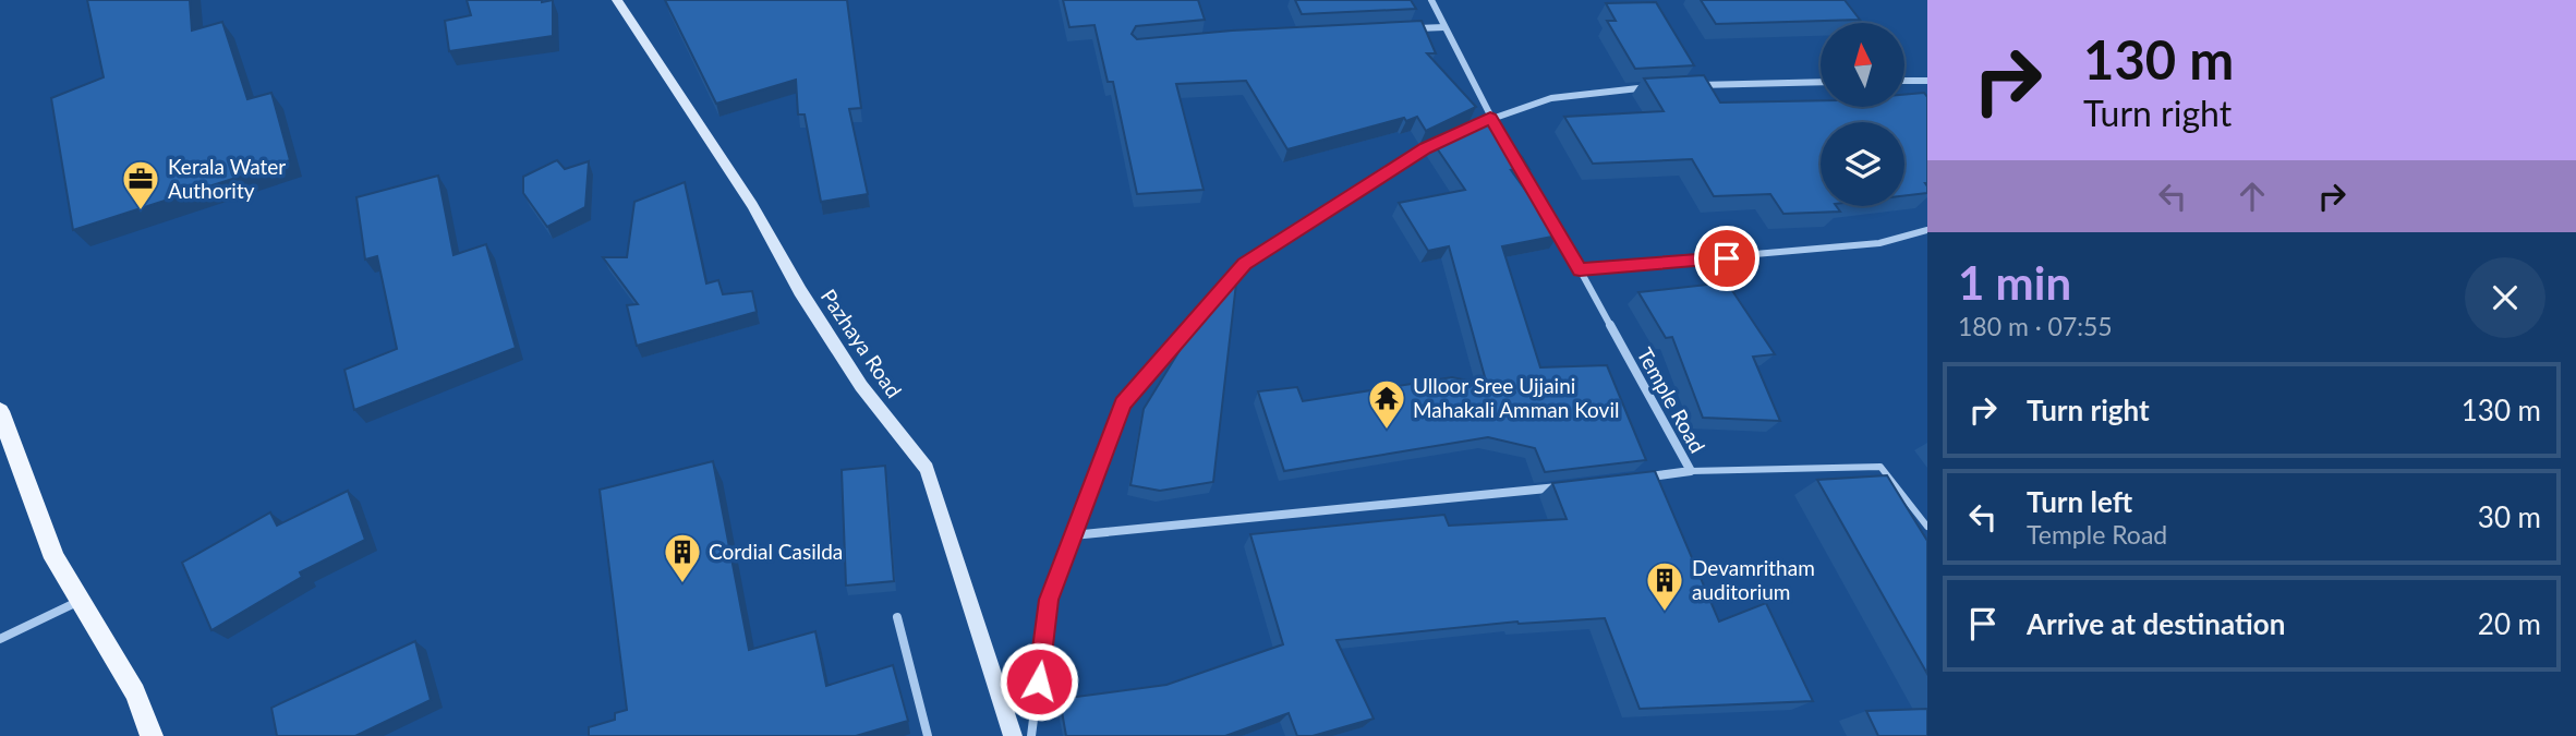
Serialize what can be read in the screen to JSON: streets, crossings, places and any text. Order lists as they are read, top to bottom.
{
  "streets": {
    "street": ["Pazhaya Road", "Temple Road"]
  },
  "places": {
    "office": ["Kerala Water Authority"],
    "temple": ["Ulloor Sree Ujjaini Mahakali Amman Kovil"],
    "building": ["Cordial Casilda", "Devamritham auditorium"]
  },
  "north": "top",
  "page": {
    "turn": ["130 m", "Turn right"],
    "heading": ["1 min", "180 m · 07:55"],
    "list": [
      {
        "name": "Turn right",
        "value": "130 m"
      },
      {
        "name": "Turn left",
        "note": "Temple Road",
        "value": "30 m"
      },
      {
        "name": "Arrive at destination",
        "value": "20 m"
      }
    ]
  }
}
